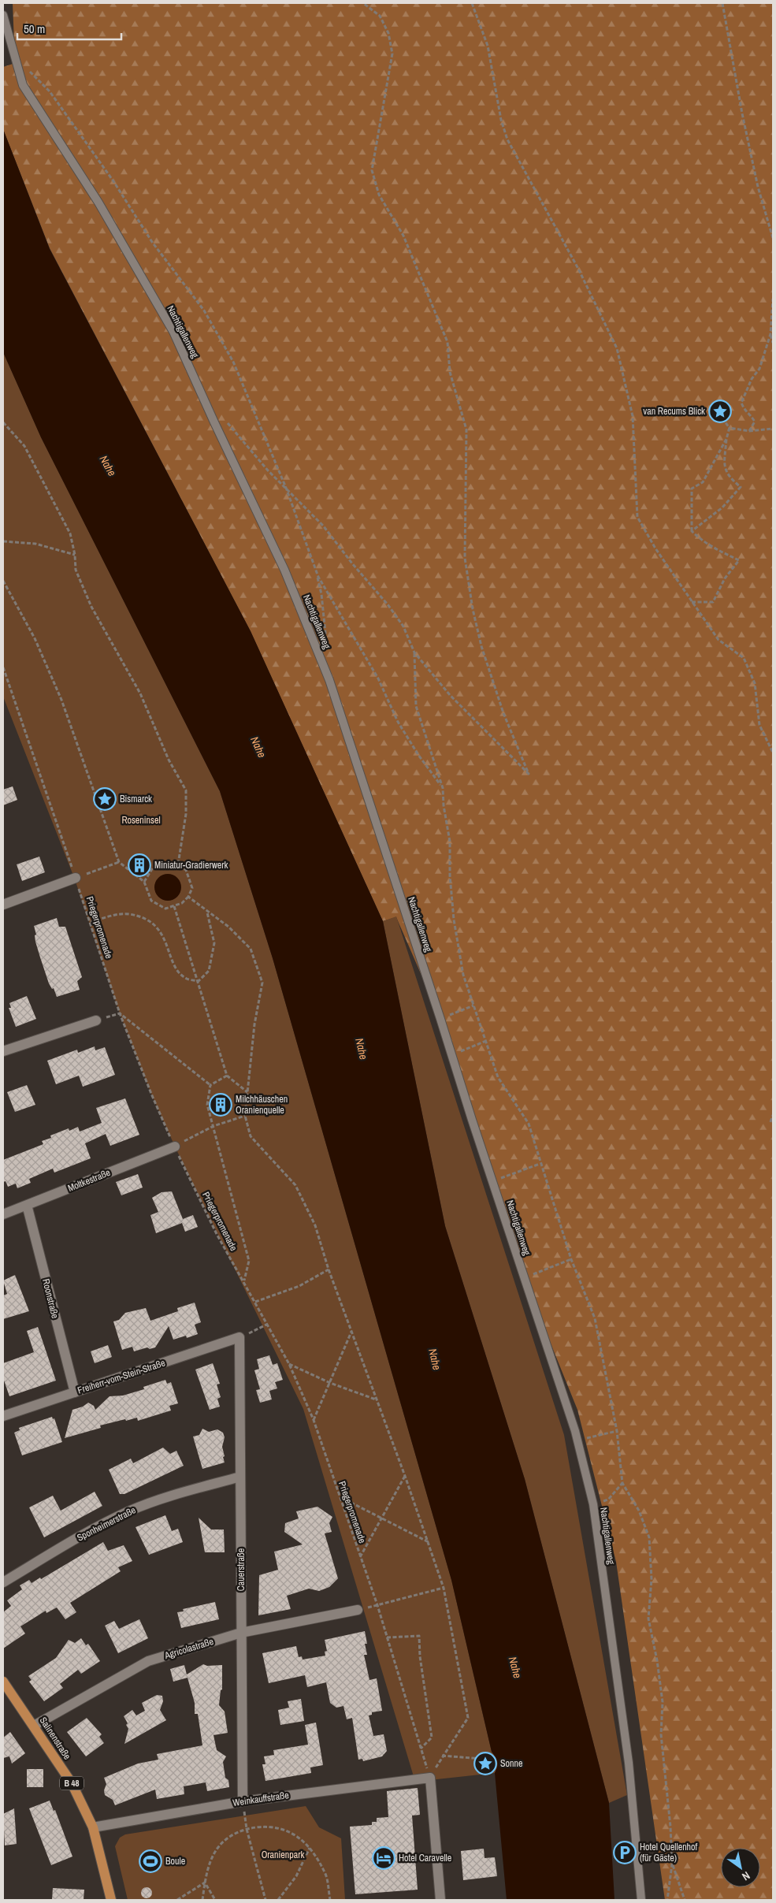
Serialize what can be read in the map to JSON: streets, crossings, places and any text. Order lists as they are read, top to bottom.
{
  "streets": {
    "main road": ["Salinenstraße", "B 48"],
    "street": [
      "Moltkestraße",
      "Roonstraße",
      "Freiherr-vom-Stein-Straße",
      "Sponheimerstraße",
      "Cauerstraße",
      "Agricolastraße",
      "Weinkauffstraße"
    ],
    "lane": ["Nachtigallenweg"],
    "path": ["Priegerpromenade"]
  },
  "crossings": [
    ["Priegerpromenade", "Moltkestraße"],
    ["Priegerpromenade", "Weinkauffstraße"],
    ["Moltkestraße", "Roonstraße"],
    ["Roonstraße", "Freiherr-vom-Stein-Straße"],
    ["Freiherr-vom-Stein-Straße", "Cauerstraße"],
    ["Sponheimerstraße", "Cauerstraße"],
    ["Cauerstraße", "Agricolastraße"],
    ["Cauerstraße", "Weinkauffstraße"],
    ["Agricolastraße", "Salinenstraße"],
    ["Salinenstraße", "Weinkauffstraße"]
  ],
  "water": ["Nahe"],
  "parks": ["Roseninsel", "Oranienpark"],
  "places": {
    "place": ["van Recums Blick", "Bismarck", "Sonne"],
    "building": ["Miniatur-Gradierwerk", "Milchhäuschen Oranienquelle"],
    "parking": ["Hotel Quellenhof (für Gäste)"],
    "hotel": ["Hotel Caravelle"],
    "sports": ["Boule"]
  },
  "scale_bar": "50 m",
  "north": "bottom right"
}
